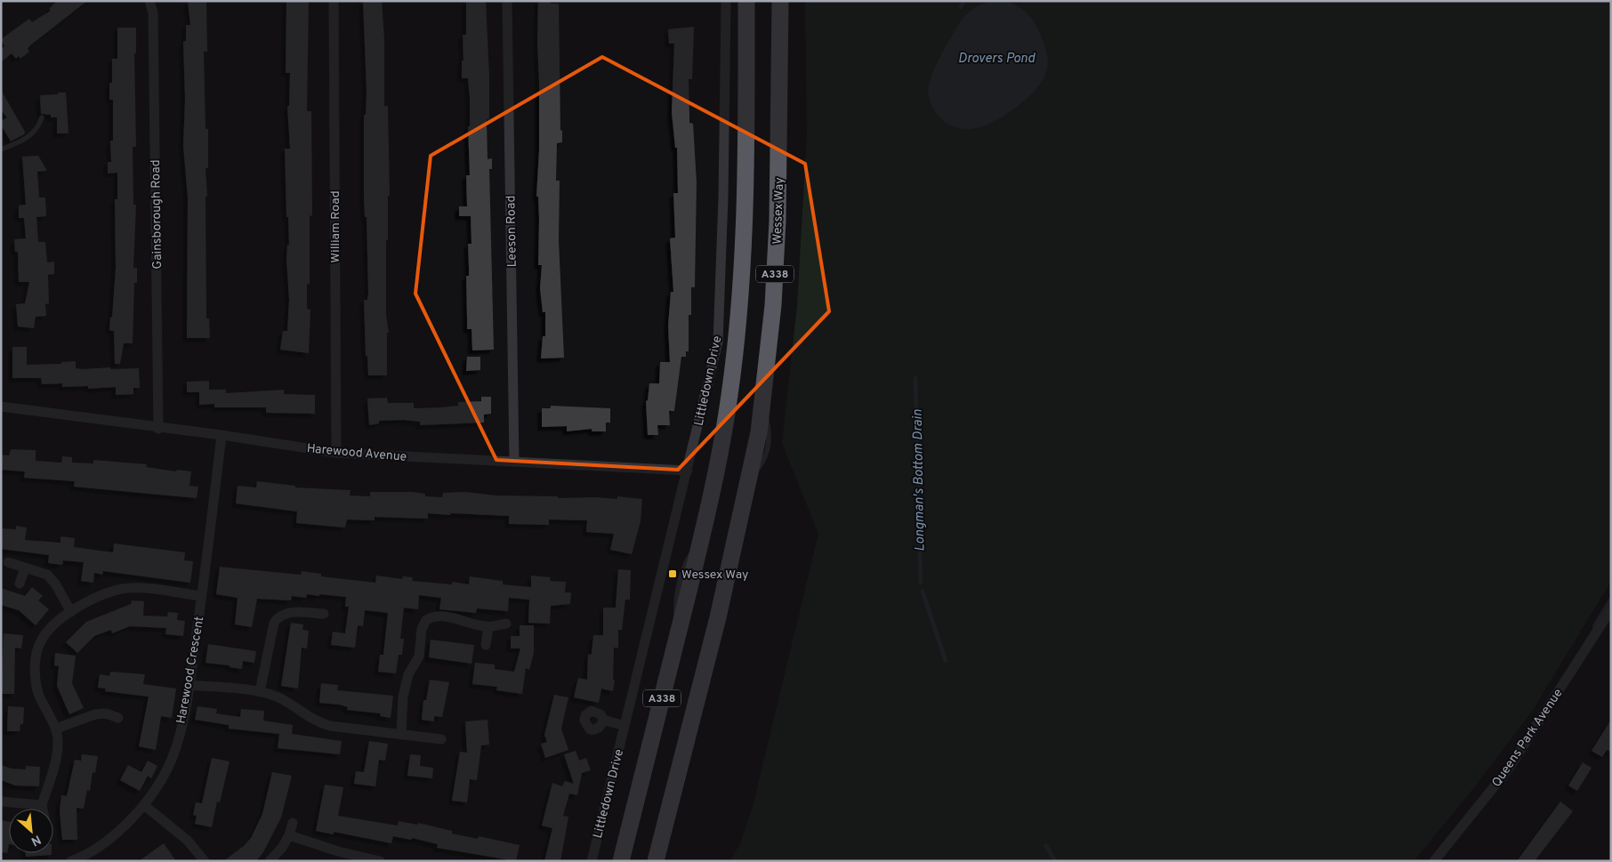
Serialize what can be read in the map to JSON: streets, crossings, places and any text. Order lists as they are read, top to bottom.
{
  "streets": {
    "highway": ["Wessex Way", "A338"],
    "street": [
      "Gainsborough Road",
      "William Road",
      "Leeson Road",
      "Littledown Drive",
      "Harewood Avenue",
      "Harewood Crescent",
      "Queens Park Avenue"
    ]
  },
  "crossings": [
    ["Gainsborough Road", "Harewood Avenue"],
    ["William Road", "Harewood Avenue"],
    ["Leeson Road", "Harewood Avenue"],
    ["Littledown Drive", "Harewood Avenue"],
    ["Harewood Avenue", "Harewood Crescent"]
  ],
  "water": ["Drovers Pond", "Longman's Bottom Drain"],
  "places": {
    "transit": ["Wessex Way"]
  },
  "north": "bottom right"
}
